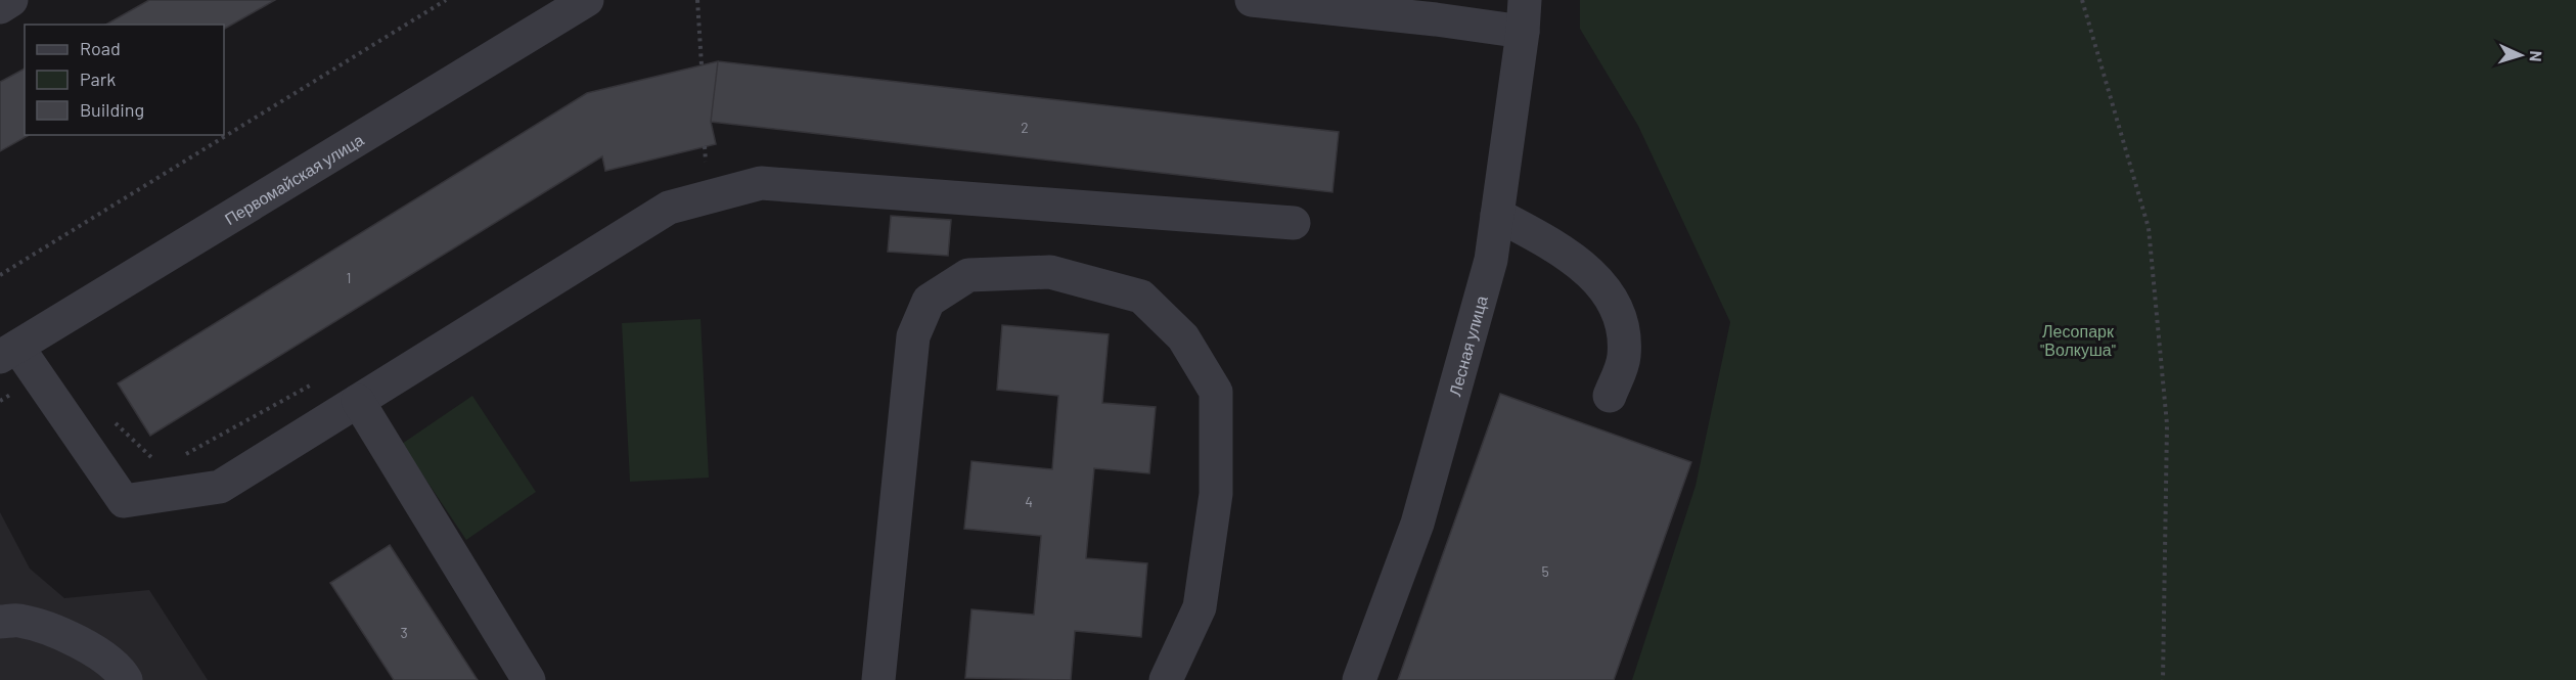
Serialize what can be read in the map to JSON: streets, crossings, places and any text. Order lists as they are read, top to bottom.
{
  "streets": {
    "street": ["Первомайская улица", "Лесная улица"]
  },
  "parks": ["Лесопарк \"Волкуша\""],
  "house_numbers": [
    "2",
    "1",
    "4",
    "5",
    "3"
  ],
  "legend": ["Road", "Park", "Building"],
  "north": "right"
}
